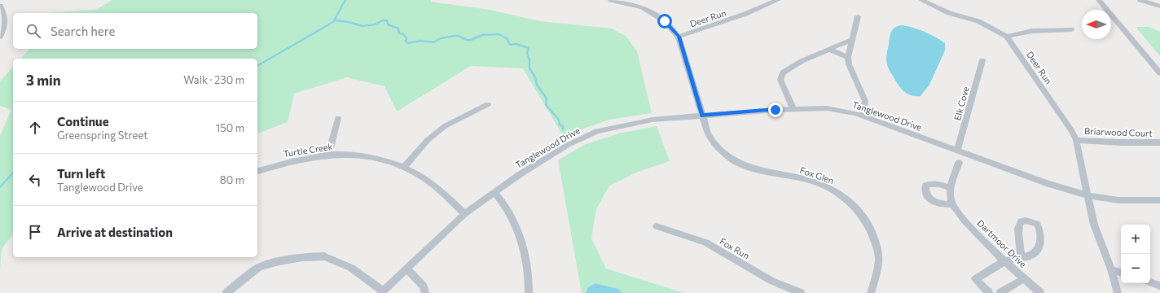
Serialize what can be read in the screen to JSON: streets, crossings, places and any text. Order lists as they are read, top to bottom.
{
  "streets": {
    "street": [
      "Deer Run",
      "Elk Cove",
      "Tanglewood Drive",
      "Briarwood Court",
      "Turtle Creek",
      "Fox Glen",
      "Dartmoor Drive",
      "Fox Run"
    ]
  },
  "crossings": [
    ["Deer Run", "Tanglewood Drive"],
    ["Deer Run", "Briarwood Court"],
    ["Deer Run", "Fox Glen"],
    ["Elk Cove", "Tanglewood Drive"],
    ["Tanglewood Drive", "Turtle Creek"],
    ["Tanglewood Drive", "Fox Glen"]
  ],
  "north": "left",
  "page": {
    "search": "Search here",
    "heading": ["3 min", "Walk · 230 m"],
    "list": [
      ["Continue", "Greenspring Street", "150 m"],
      ["Turn left", "Tanglewood Drive", "80 m"],
      "Arrive at destination"
    ],
    "map_buttons": ["+", "−"]
  }
}
